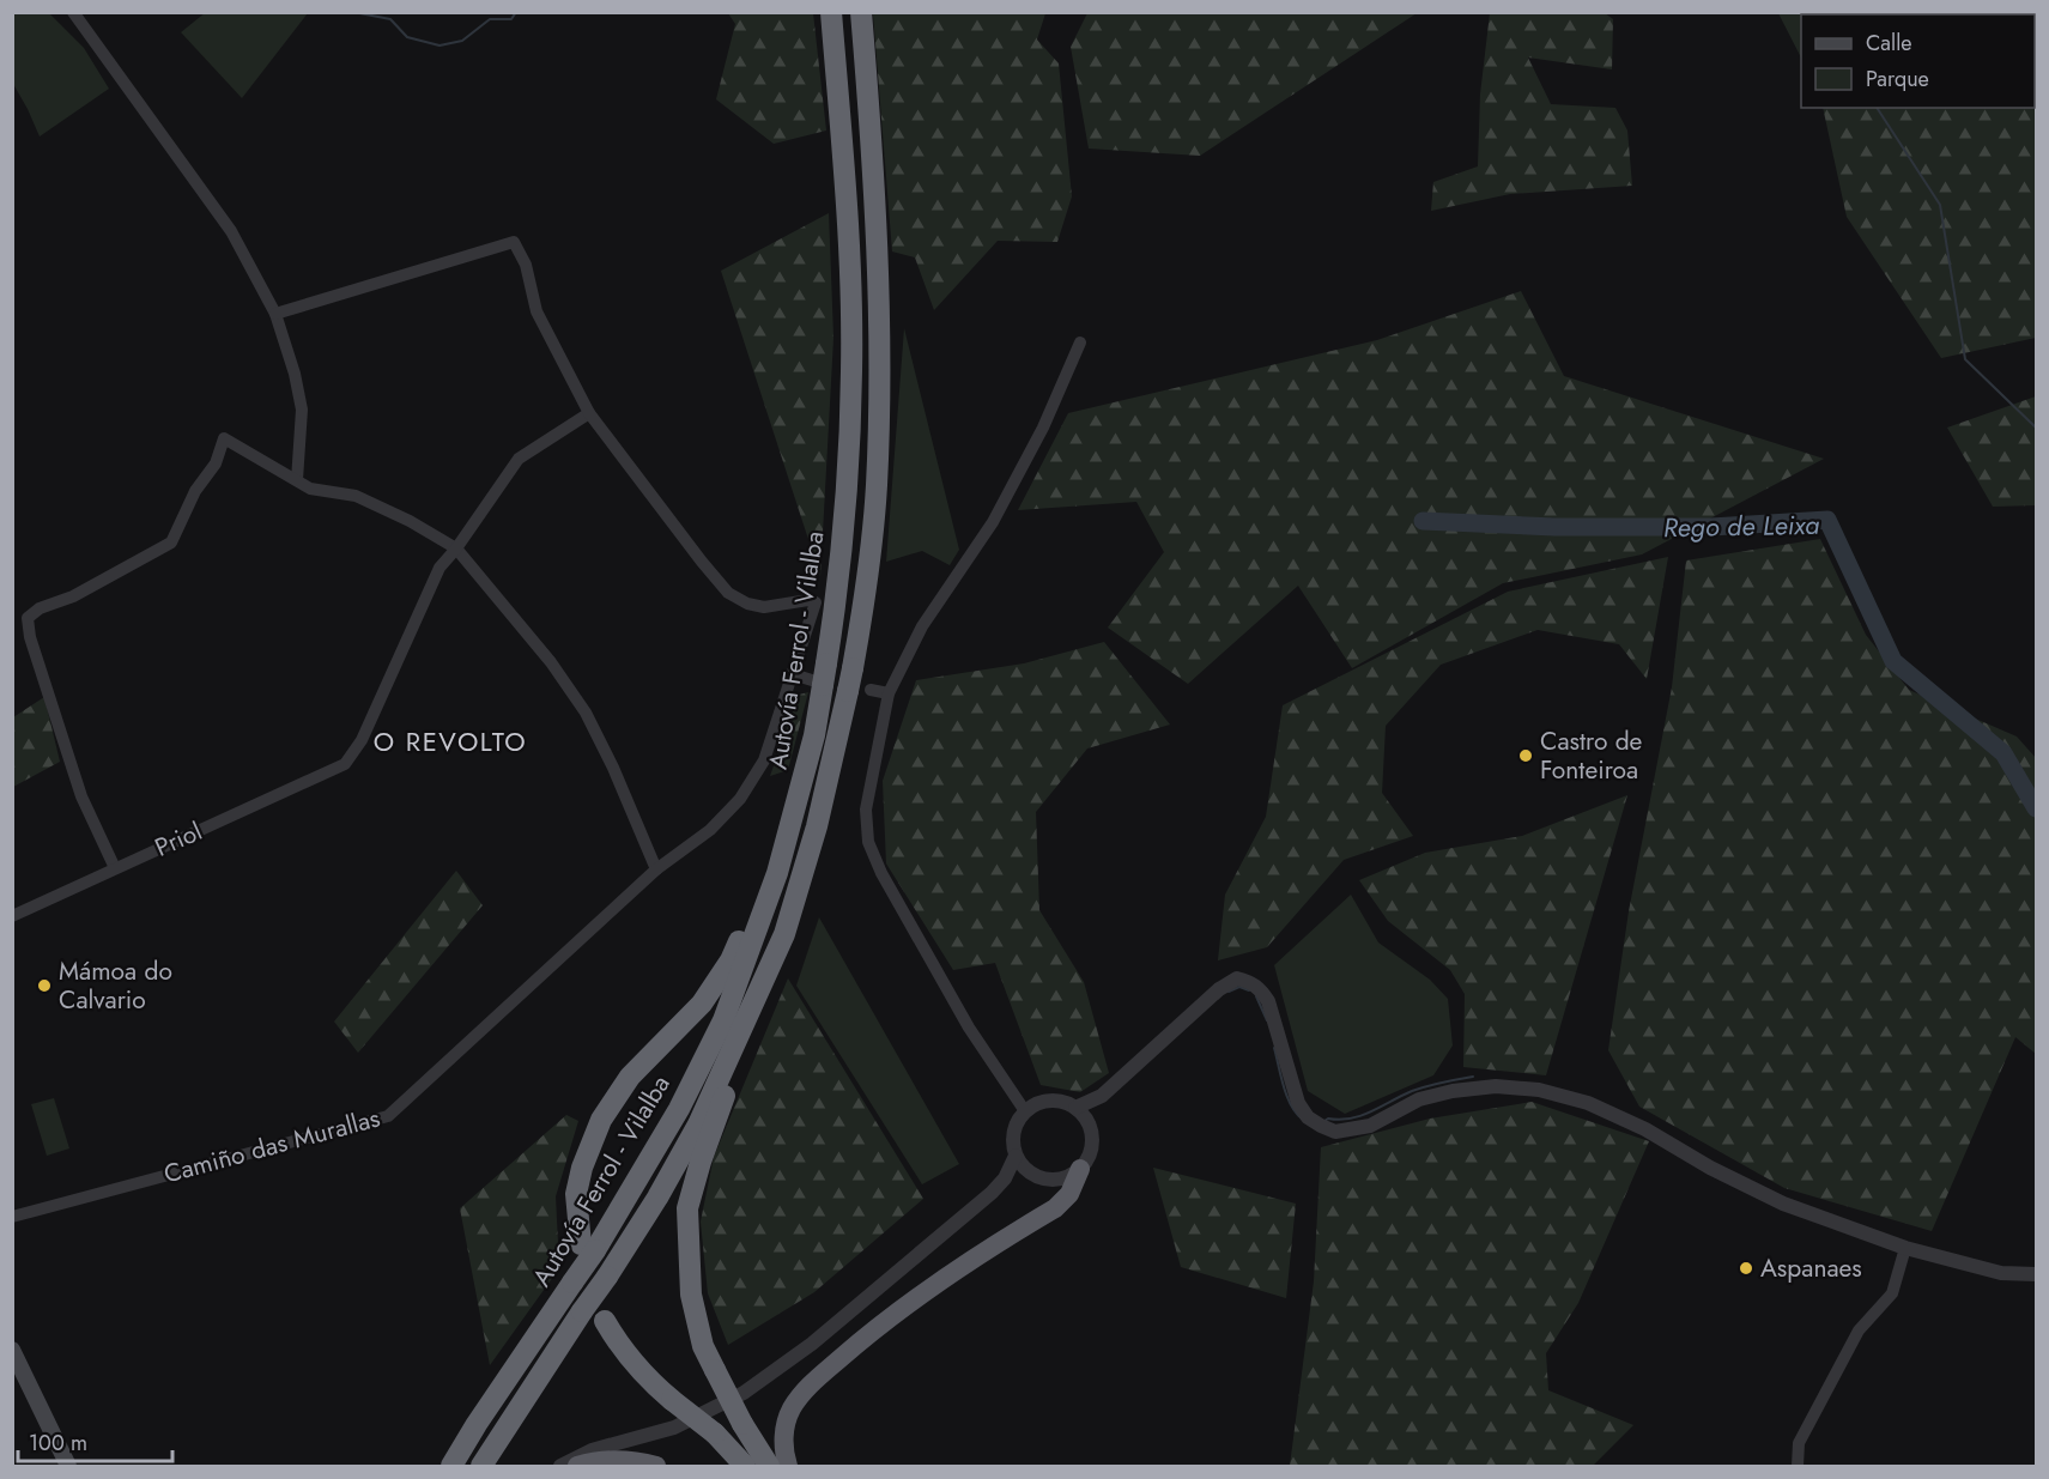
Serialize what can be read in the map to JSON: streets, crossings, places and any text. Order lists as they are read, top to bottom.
{
  "streets": {
    "highway": ["Autovía Ferrol - Vilalba"],
    "street": ["Priol", "Camiño das Murallas"]
  },
  "districts": ["O REVOLTO"],
  "water": ["Rego de Leixa"],
  "places": ["Castro de Fonteiroa", "Mámoa do Calvario", "Aspanaes"],
  "legend": ["Calle", "Parque"],
  "scale_bar": "100 m"
}
